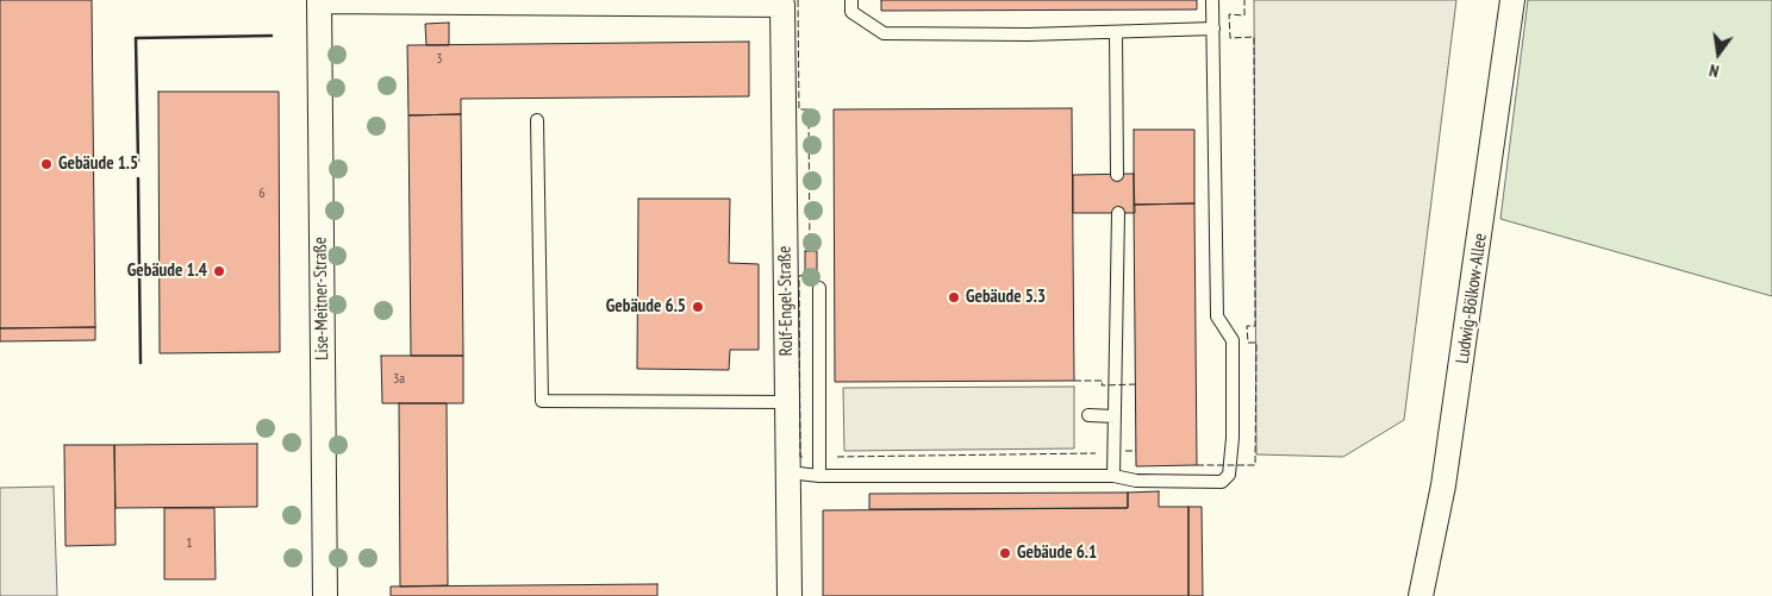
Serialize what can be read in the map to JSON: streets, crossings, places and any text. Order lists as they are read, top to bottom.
{
  "streets": {
    "street": ["Lise-Meitner-Straße", "Ludwig-Bölkow-Allee", "Rolf-Engel-Straße"]
  },
  "crossings": [
    ["Lise-Meitner-Straße", "Rolf-Engel-Straße"]
  ],
  "places": [
    "Gebäude 1.5",
    "Gebäude 1.4",
    "Gebäude 5.3",
    "Gebäude 6.5",
    "Gebäude 6.1"
  ],
  "house_numbers": [
    "3",
    "6",
    "3a",
    "1"
  ],
  "north": "bottom"
}
